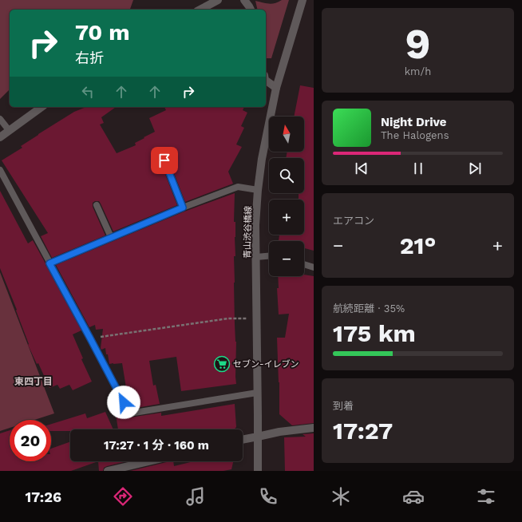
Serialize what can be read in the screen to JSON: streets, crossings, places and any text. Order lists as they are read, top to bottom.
{
  "streets": {
    "street": ["青山渋谷橋線"]
  },
  "districts": ["東四丁目"],
  "places": {
    "supermarket": ["セブン-イレブン"]
  },
  "north": "top",
  "page": {
    "tile": [
      ["9", "km/h"],
      "エアコン",
      ["航続距離 · 35%", "175 km"],
      ["到着", "17:27"]
    ],
    "turn": ["70 m", "右折"],
    "song": ["Night Drive", "The Halogens"],
    "map_buttons": ["+", "−"],
    "heat": ["−", "21°", "+"],
    "limit": "20",
    "trip": "17:27 · 1 分 · 160 m",
    "tabs": "17:26"
  }
}
